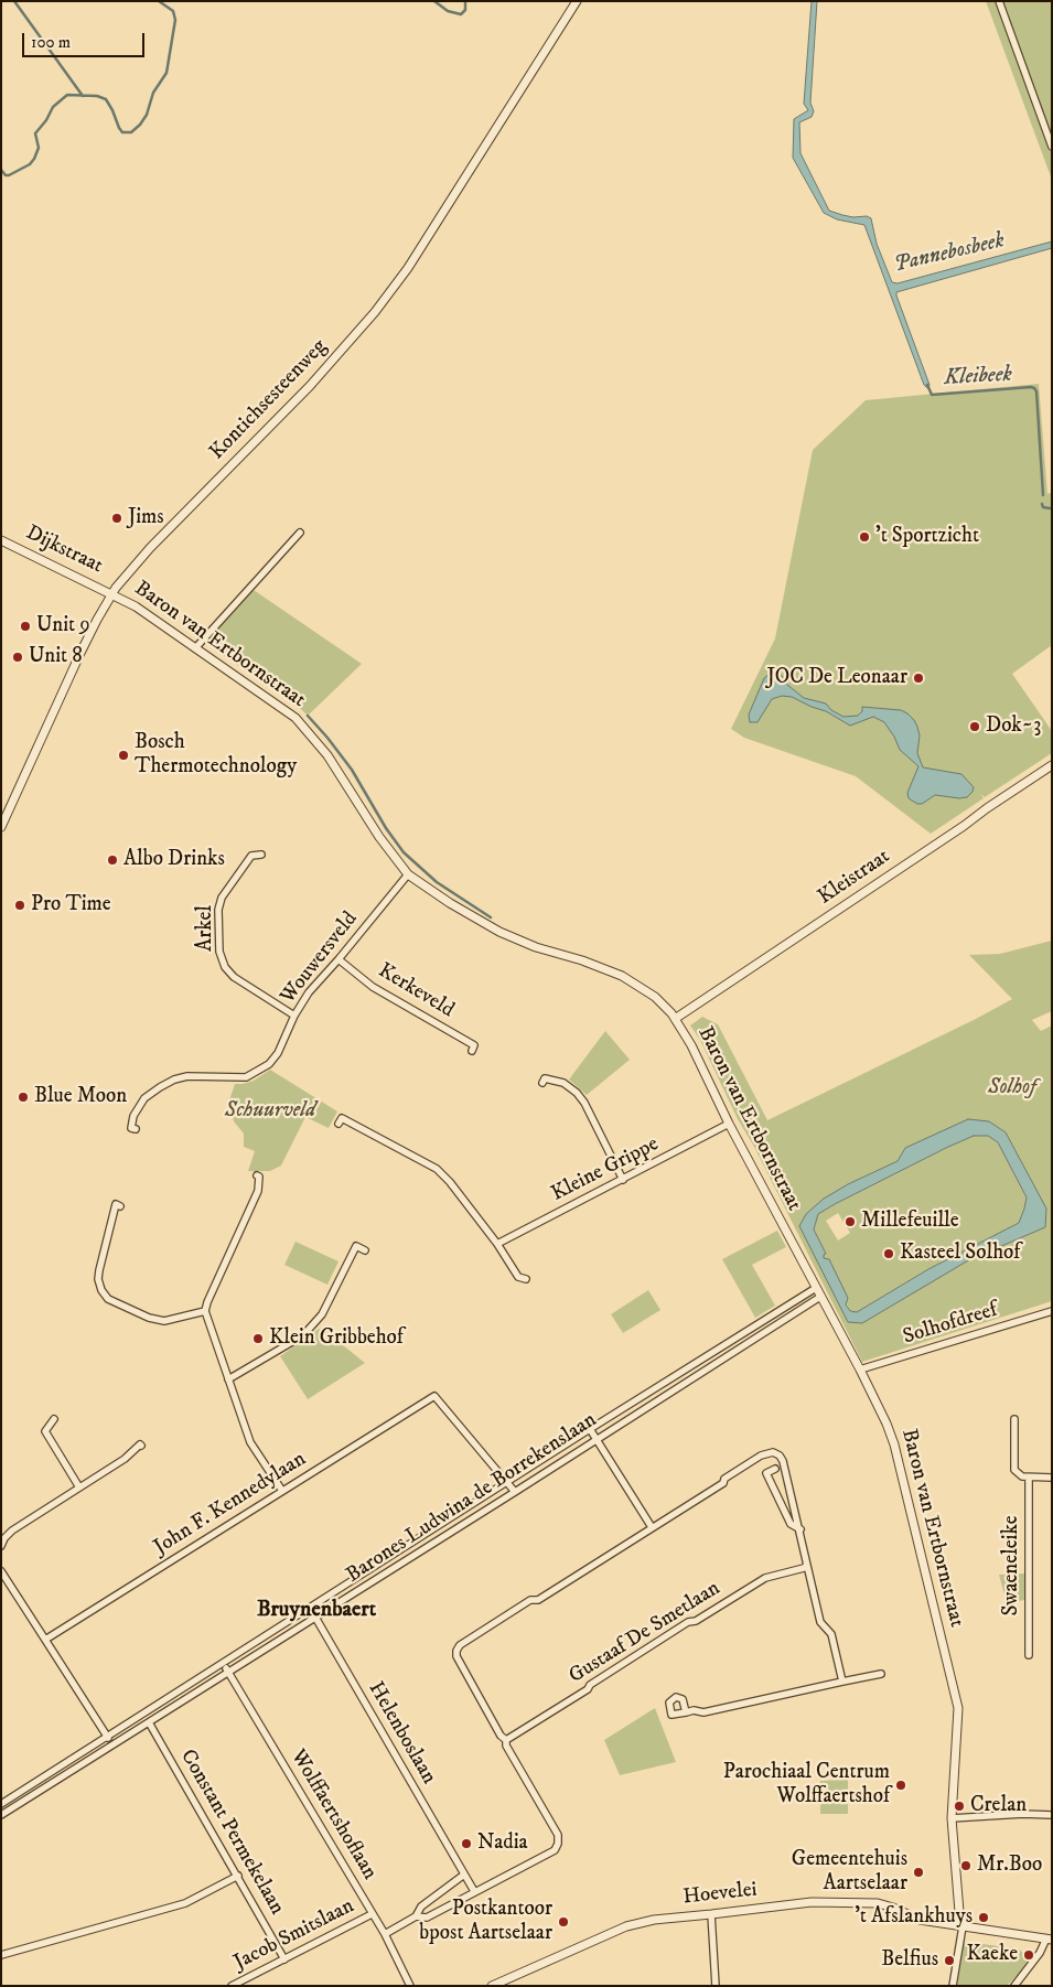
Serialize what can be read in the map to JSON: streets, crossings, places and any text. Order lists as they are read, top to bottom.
{
  "streets": {
    "street": [
      "Kontichsesteenweg",
      "Dijkstraat",
      "Baron van Ertbornstraat",
      "Kleistraat",
      "Arkel",
      "Wouwersveld",
      "Kerkeveld",
      "Kleine Grippe",
      "Solhofdreef",
      "Barones Ludwina de Borrekenslaan",
      "John F. Kennedylaan",
      "Swaeneleike",
      "Gustaaf De Smetlaan",
      "Helenboslaan",
      "Wolffaertshoflaan",
      "Constant Permekelaan",
      "Hoevelei",
      "Jacob Smitslaan"
    ]
  },
  "crossings": [
    ["Kontichsesteenweg", "Dijkstraat"],
    ["Kontichsesteenweg", "Baron van Ertbornstraat"],
    ["Dijkstraat", "Baron van Ertbornstraat"],
    ["Baron van Ertbornstraat", "Kleistraat"],
    ["Baron van Ertbornstraat", "Wouwersveld"],
    ["Baron van Ertbornstraat", "Kleine Grippe"],
    ["Baron van Ertbornstraat", "Solhofdreef"],
    ["Baron van Ertbornstraat", "Barones Ludwina de Borrekenslaan"],
    ["Baron van Ertbornstraat", "Hoevelei"],
    ["Arkel", "Wouwersveld"],
    ["Wouwersveld", "Kerkeveld"],
    ["Barones Ludwina de Borrekenslaan", "John F. Kennedylaan"],
    ["Barones Ludwina de Borrekenslaan", "Helenboslaan"],
    ["Barones Ludwina de Borrekenslaan", "Wolffaertshoflaan"],
    ["Barones Ludwina de Borrekenslaan", "Constant Permekelaan"],
    ["Wolffaertshoflaan", "Jacob Smitslaan"],
    ["Constant Permekelaan", "Jacob Smitslaan"]
  ],
  "districts": ["Bruynenbaert"],
  "water": ["Pannebosbeek", "Kleibeek"],
  "parks": ["Solhof", "Schuurveld"],
  "places": [
    "Jims",
    "'t Sportzicht",
    "Unit 9",
    "Unit 8",
    "JOC De Leonaar",
    "Dok~3",
    "Bosch Thermotechnology",
    "Albo Drinks",
    "Pro Time",
    "Blue Moon",
    "Millefeuille",
    "Kasteel Solhof",
    "Klein Gribbehof",
    "Parochiaal Centrum Wolffaertshof",
    "Crelan",
    "Nadia",
    "Mr.Boo",
    "Gemeentehuis Aartselaar",
    "'t Afslankhuys",
    "Postkantoor bpost Aartselaar",
    "Kaeke",
    "Belfius"
  ],
  "scale_bar": "100 m"
}
